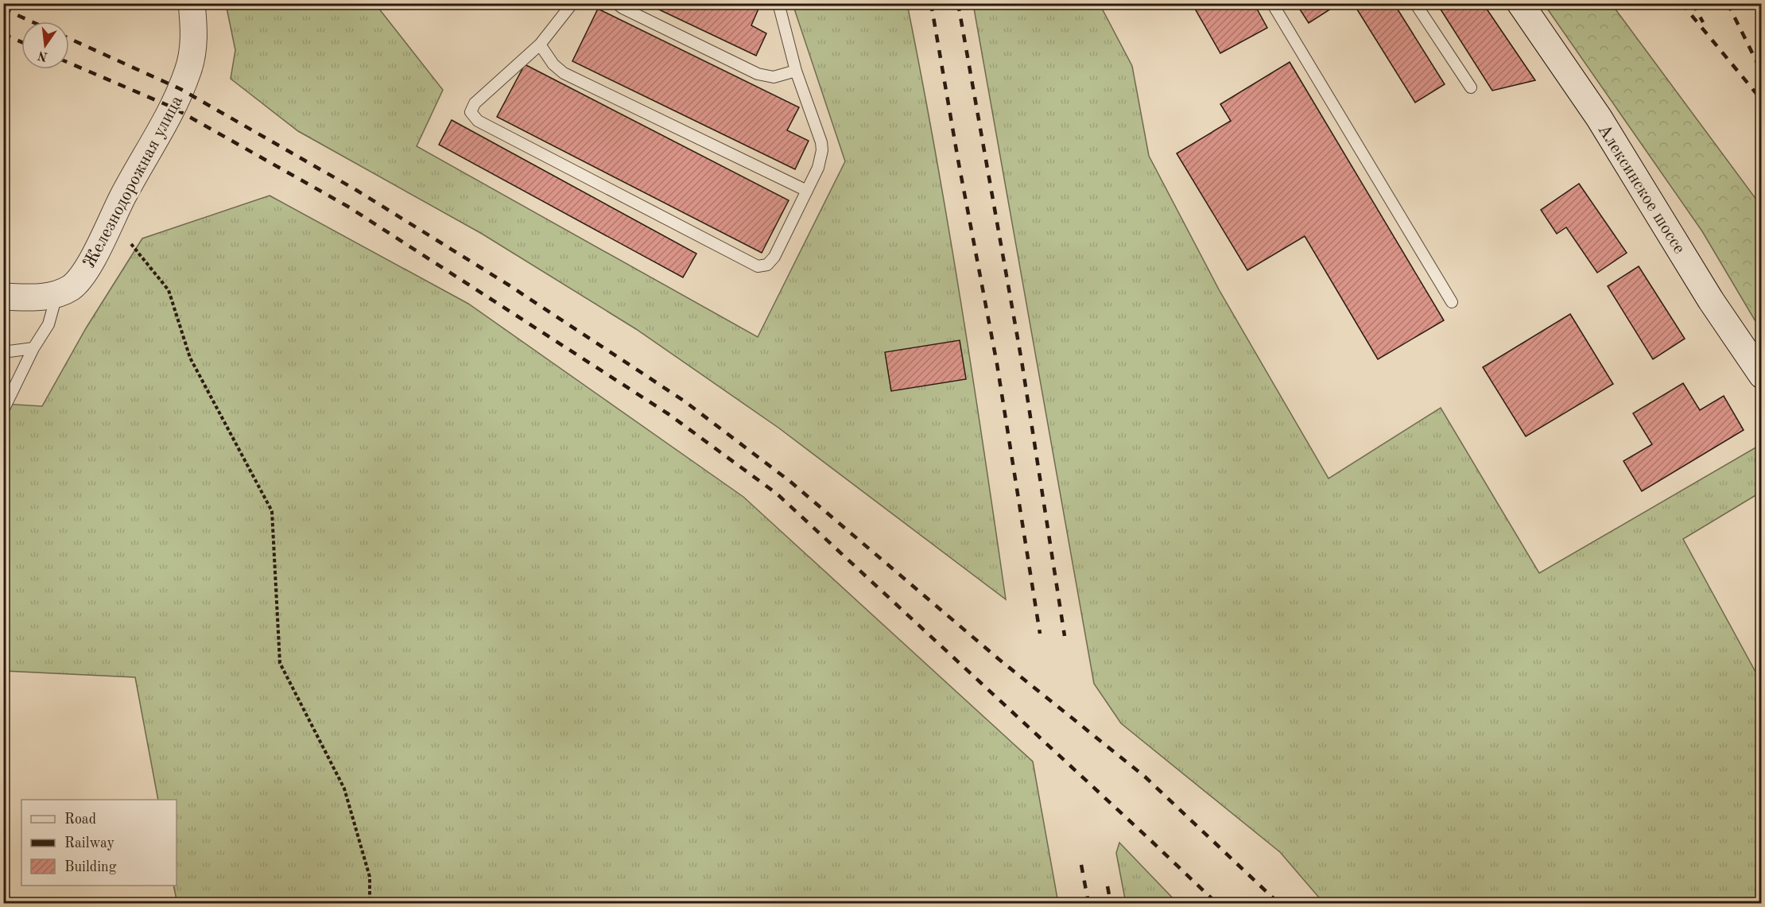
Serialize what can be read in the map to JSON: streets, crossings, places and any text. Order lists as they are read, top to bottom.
{
  "streets": {
    "main road": ["Железнодорожная улица", "Алексинское шоссе"]
  },
  "legend": ["Road", "Railway", "Building"],
  "north": "bottom"
}
